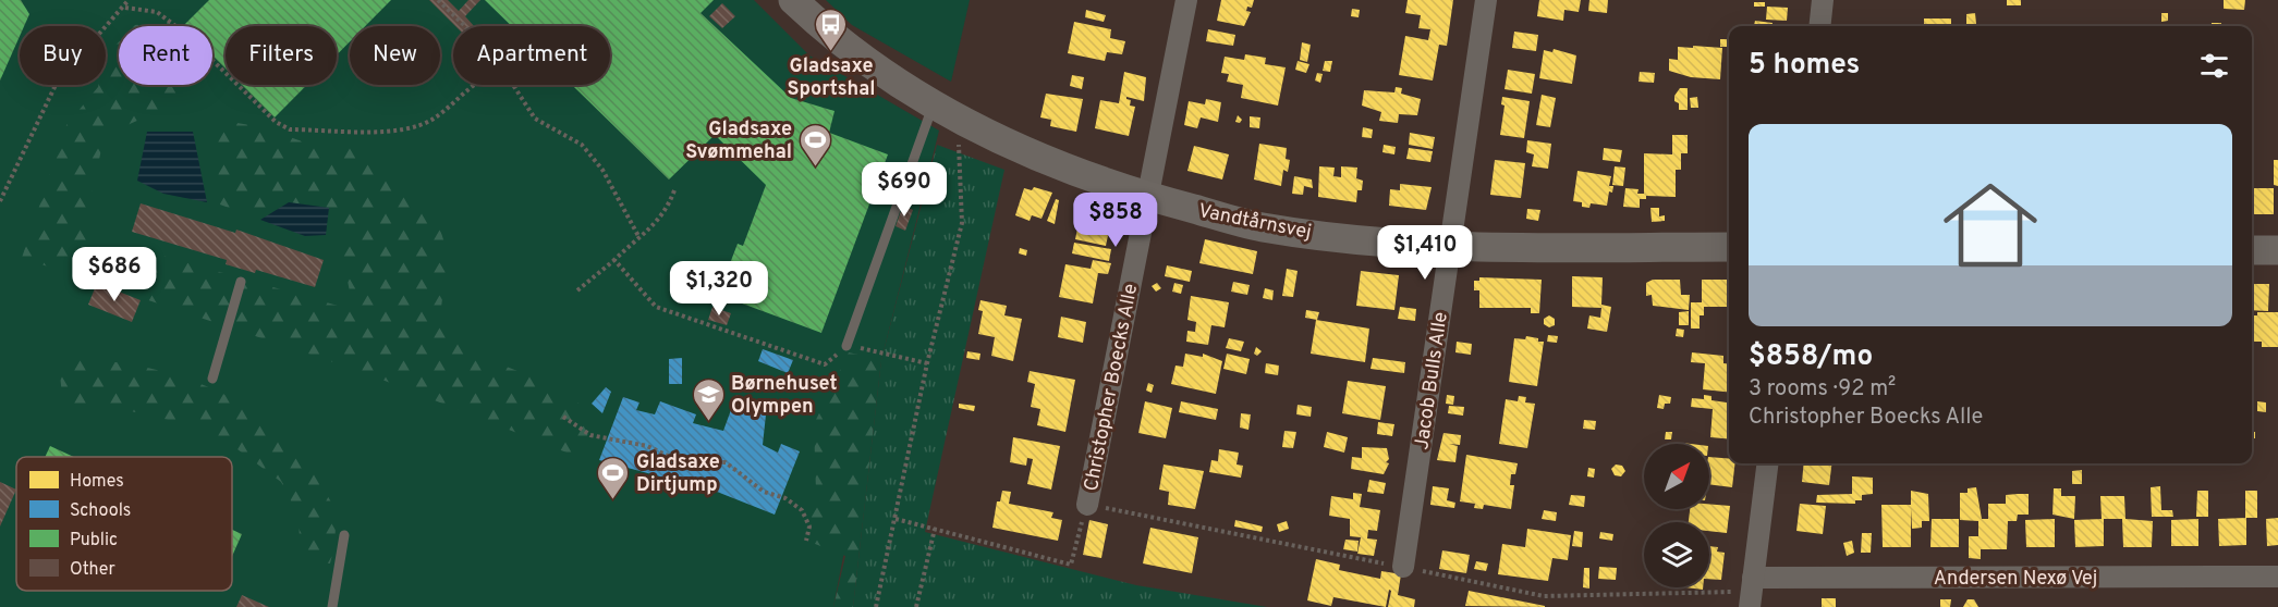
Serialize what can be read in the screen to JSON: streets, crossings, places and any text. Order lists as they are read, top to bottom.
{
  "streets": {
    "street": [
      "Vandtårnsvej",
      "Jacob Bulls Alle",
      "Christopher Boecks Alle",
      "Andersen Nexø Vej"
    ]
  },
  "crossings": [
    ["Vandtårnsvej", "Jacob Bulls Alle"],
    ["Vandtårnsvej", "Christopher Boecks Alle"]
  ],
  "places": {
    "bus stop": ["Gladsaxe Sportshal"],
    "sports": ["Gladsaxe Svømmehal", "Gladsaxe Dirtjump"],
    "school or university": ["Børnehuset Olympen"]
  },
  "legend": [
    "Homes",
    "Schools",
    "Public",
    "Other"
  ],
  "north": "top right",
  "page": {
    "chip": [
      "Buy",
      "Rent",
      "Filters",
      "New",
      "Apartment"
    ],
    "heading": "5 homes",
    "list": [
      {
        "name": "$858/mo",
        "note": "3 rooms · 92 m² · Christopher Boecks Alle"
      }
    ],
    "price": [
      "$690",
      "$858",
      "$1,410",
      "$686",
      "$1,320"
    ]
  }
}
